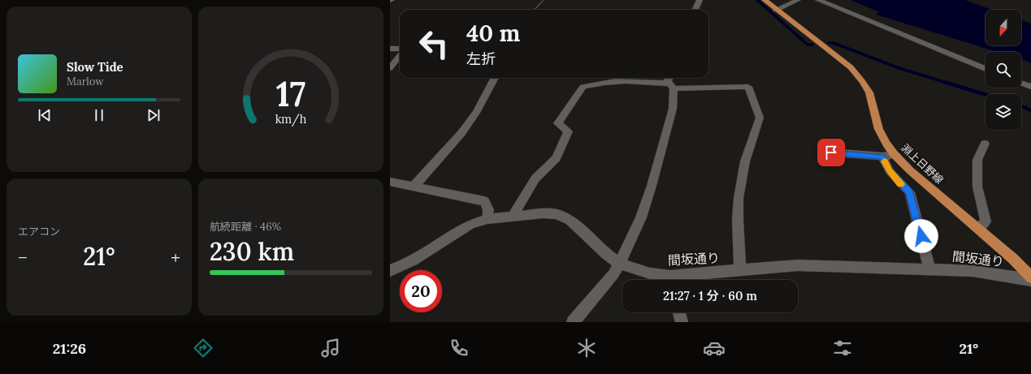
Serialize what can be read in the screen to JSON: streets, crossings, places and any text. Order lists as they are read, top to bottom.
{
  "streets": {
    "main road": ["淵上日野線"],
    "street": ["間坂通り"]
  },
  "crossings": [
    ["淵上日野線", "間坂通り"]
  ],
  "north": "bottom",
  "page": {
    "turn": ["40 m", "左折"],
    "song": ["Slow Tide", "Marlow"],
    "tile": [
      "エアコン",
      ["航続距離 · 46%", "230 km"]
    ],
    "heat": ["−", "21°", "+"],
    "limit": "20",
    "trip": "21:27 · 1 分 · 60 m",
    "tabs": ["21:26", "21°"],
    "gauge": ["17", "km/h"]
  }
}
